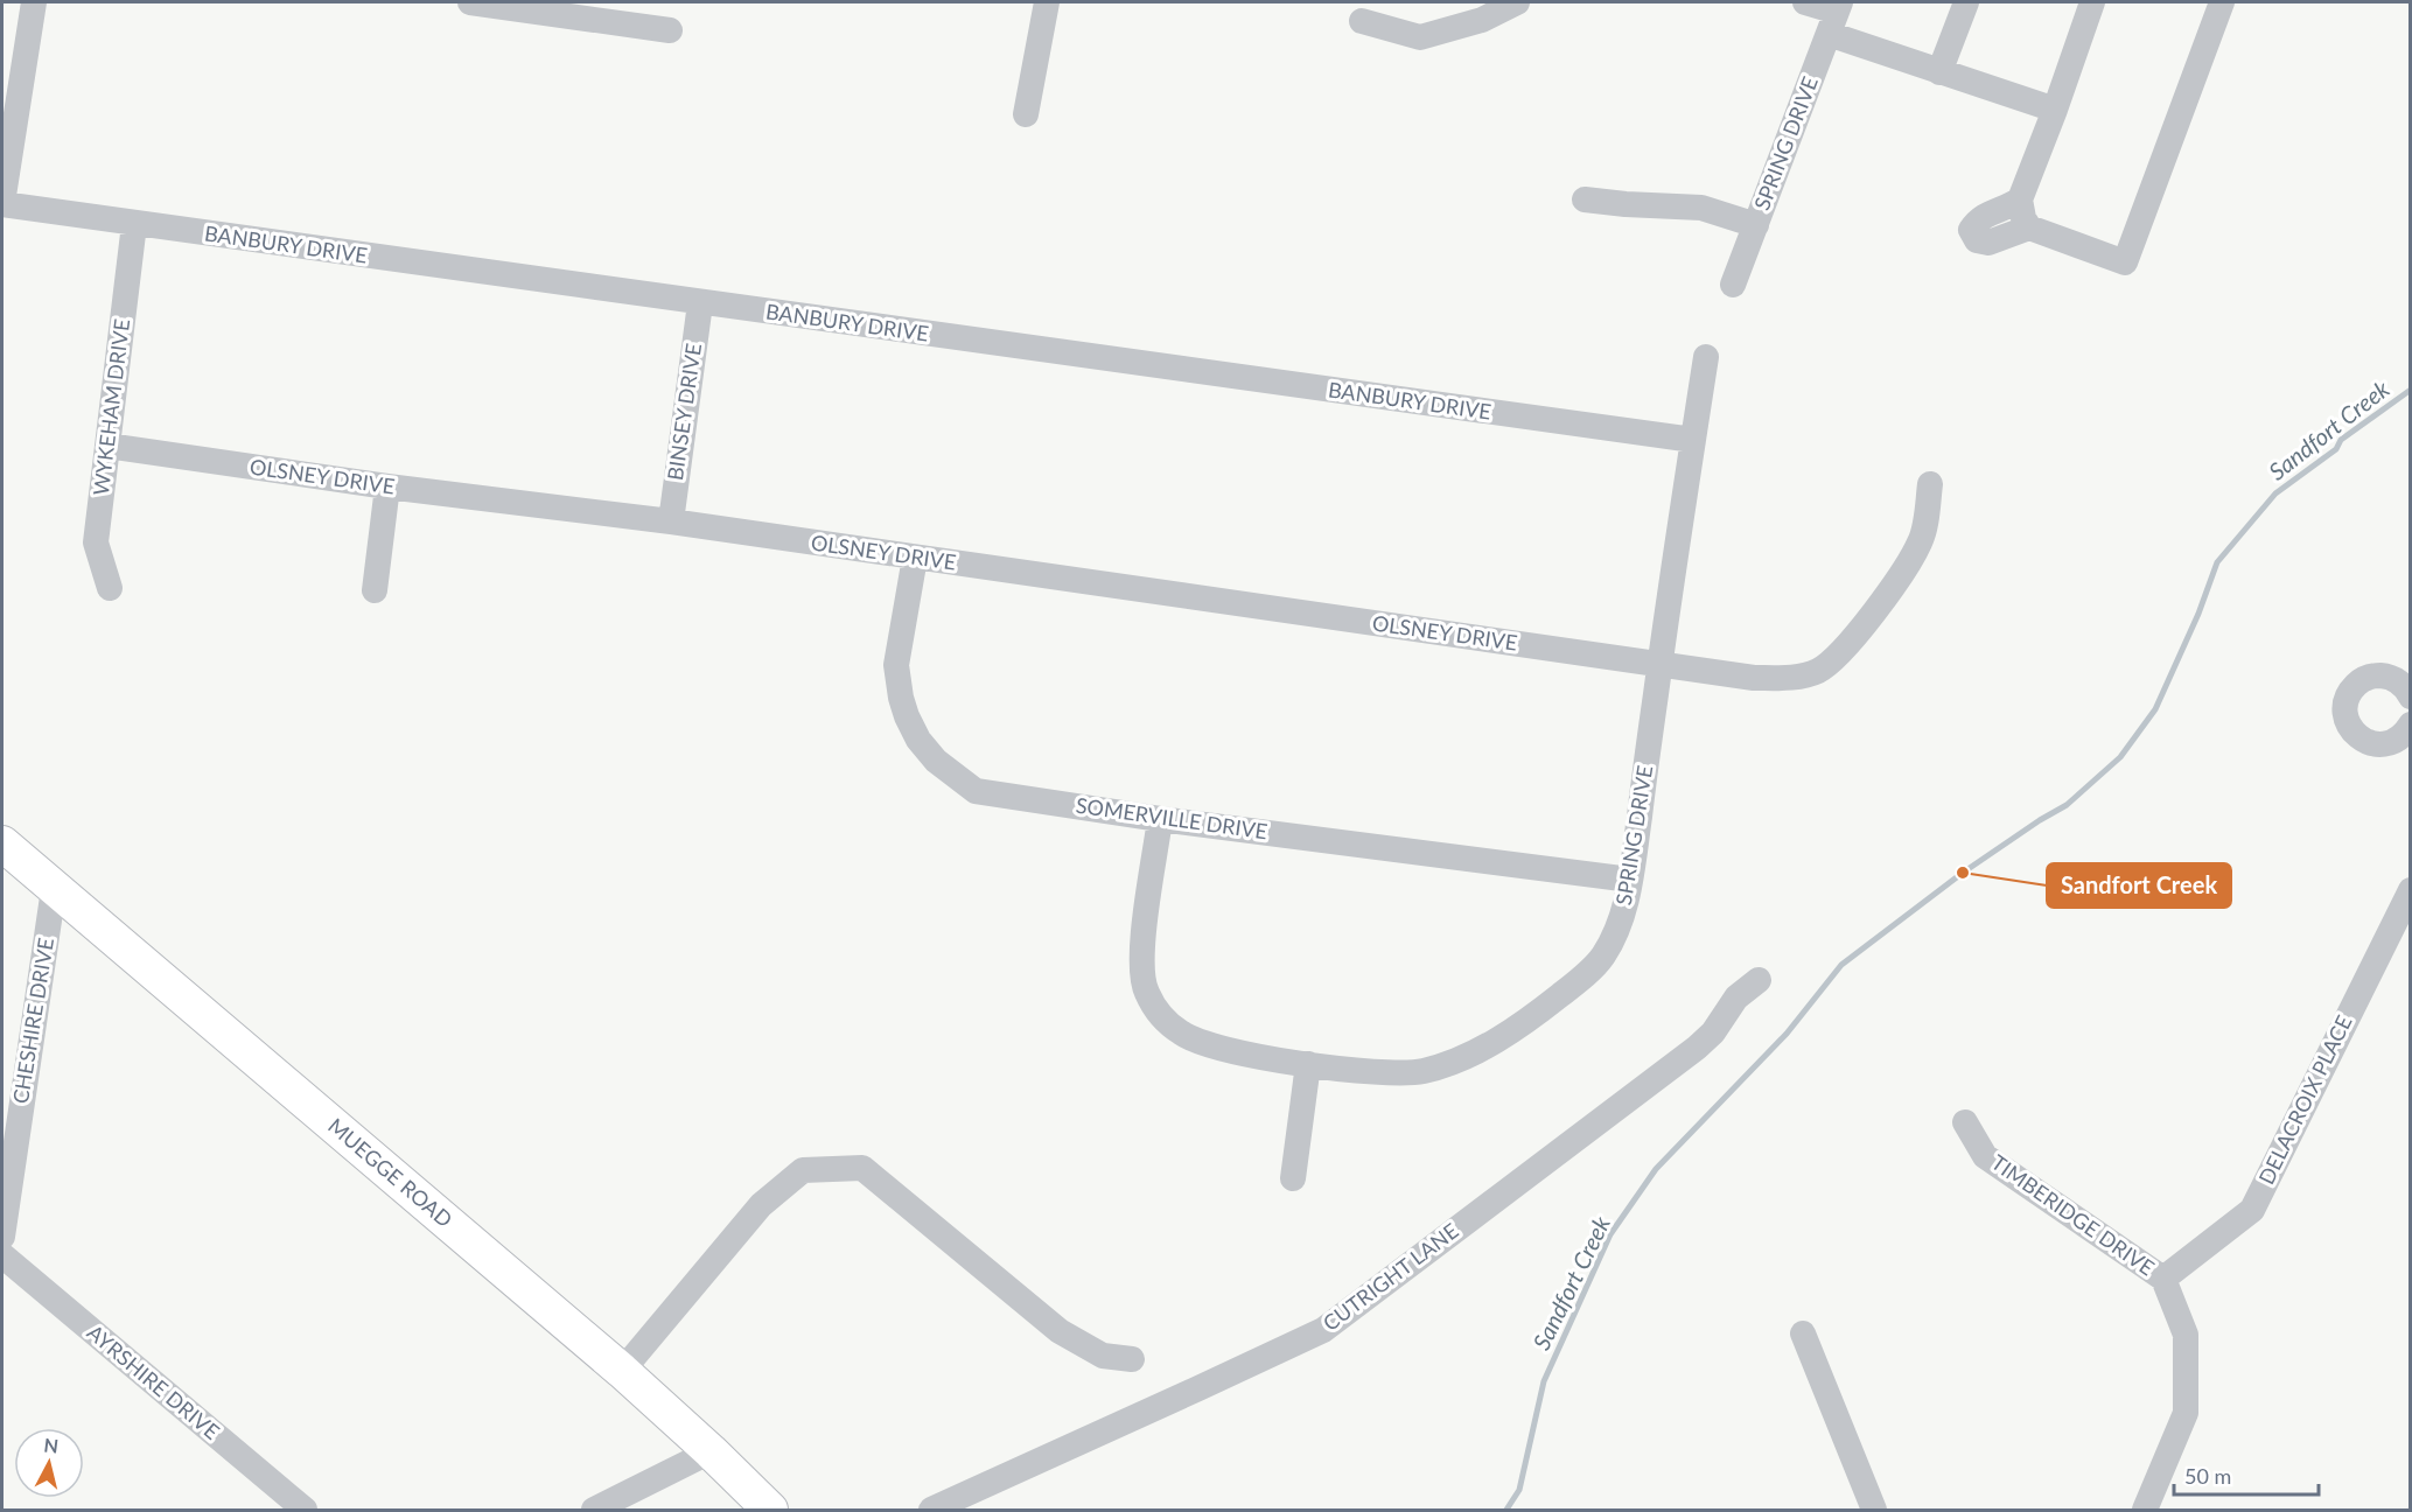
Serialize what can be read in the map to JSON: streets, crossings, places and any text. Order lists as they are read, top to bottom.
{
  "streets": {
    "main road": ["MUEGGE ROAD"],
    "street": [
      "SPRING DRIVE",
      "BANBURY DRIVE",
      "WYKEHAM DRIVE",
      "BINSEY DRIVE",
      "OLSNEY DRIVE",
      "SOMERVILLE DRIVE",
      "CHESHIRE DRIVE",
      "DELACROIX PLACE",
      "TIMBERIDGE DRIVE",
      "CUTRIGHT LANE",
      "AYRSHIRE DRIVE"
    ]
  },
  "crossings": [
    ["SPRING DRIVE", "BANBURY DRIVE"],
    ["SPRING DRIVE", "OLSNEY DRIVE"],
    ["SPRING DRIVE", "SOMERVILLE DRIVE"],
    ["BANBURY DRIVE", "WYKEHAM DRIVE"],
    ["BANBURY DRIVE", "BINSEY DRIVE"],
    ["WYKEHAM DRIVE", "OLSNEY DRIVE"],
    ["BINSEY DRIVE", "OLSNEY DRIVE"],
    ["OLSNEY DRIVE", "SOMERVILLE DRIVE"],
    ["CHESHIRE DRIVE", "MUEGGE ROAD"],
    ["DELACROIX PLACE", "TIMBERIDGE DRIVE"]
  ],
  "water": ["Sandfort Creek"],
  "places": ["Sandfort Creek"],
  "scale_bar": "50 m",
  "north": "top"
}
